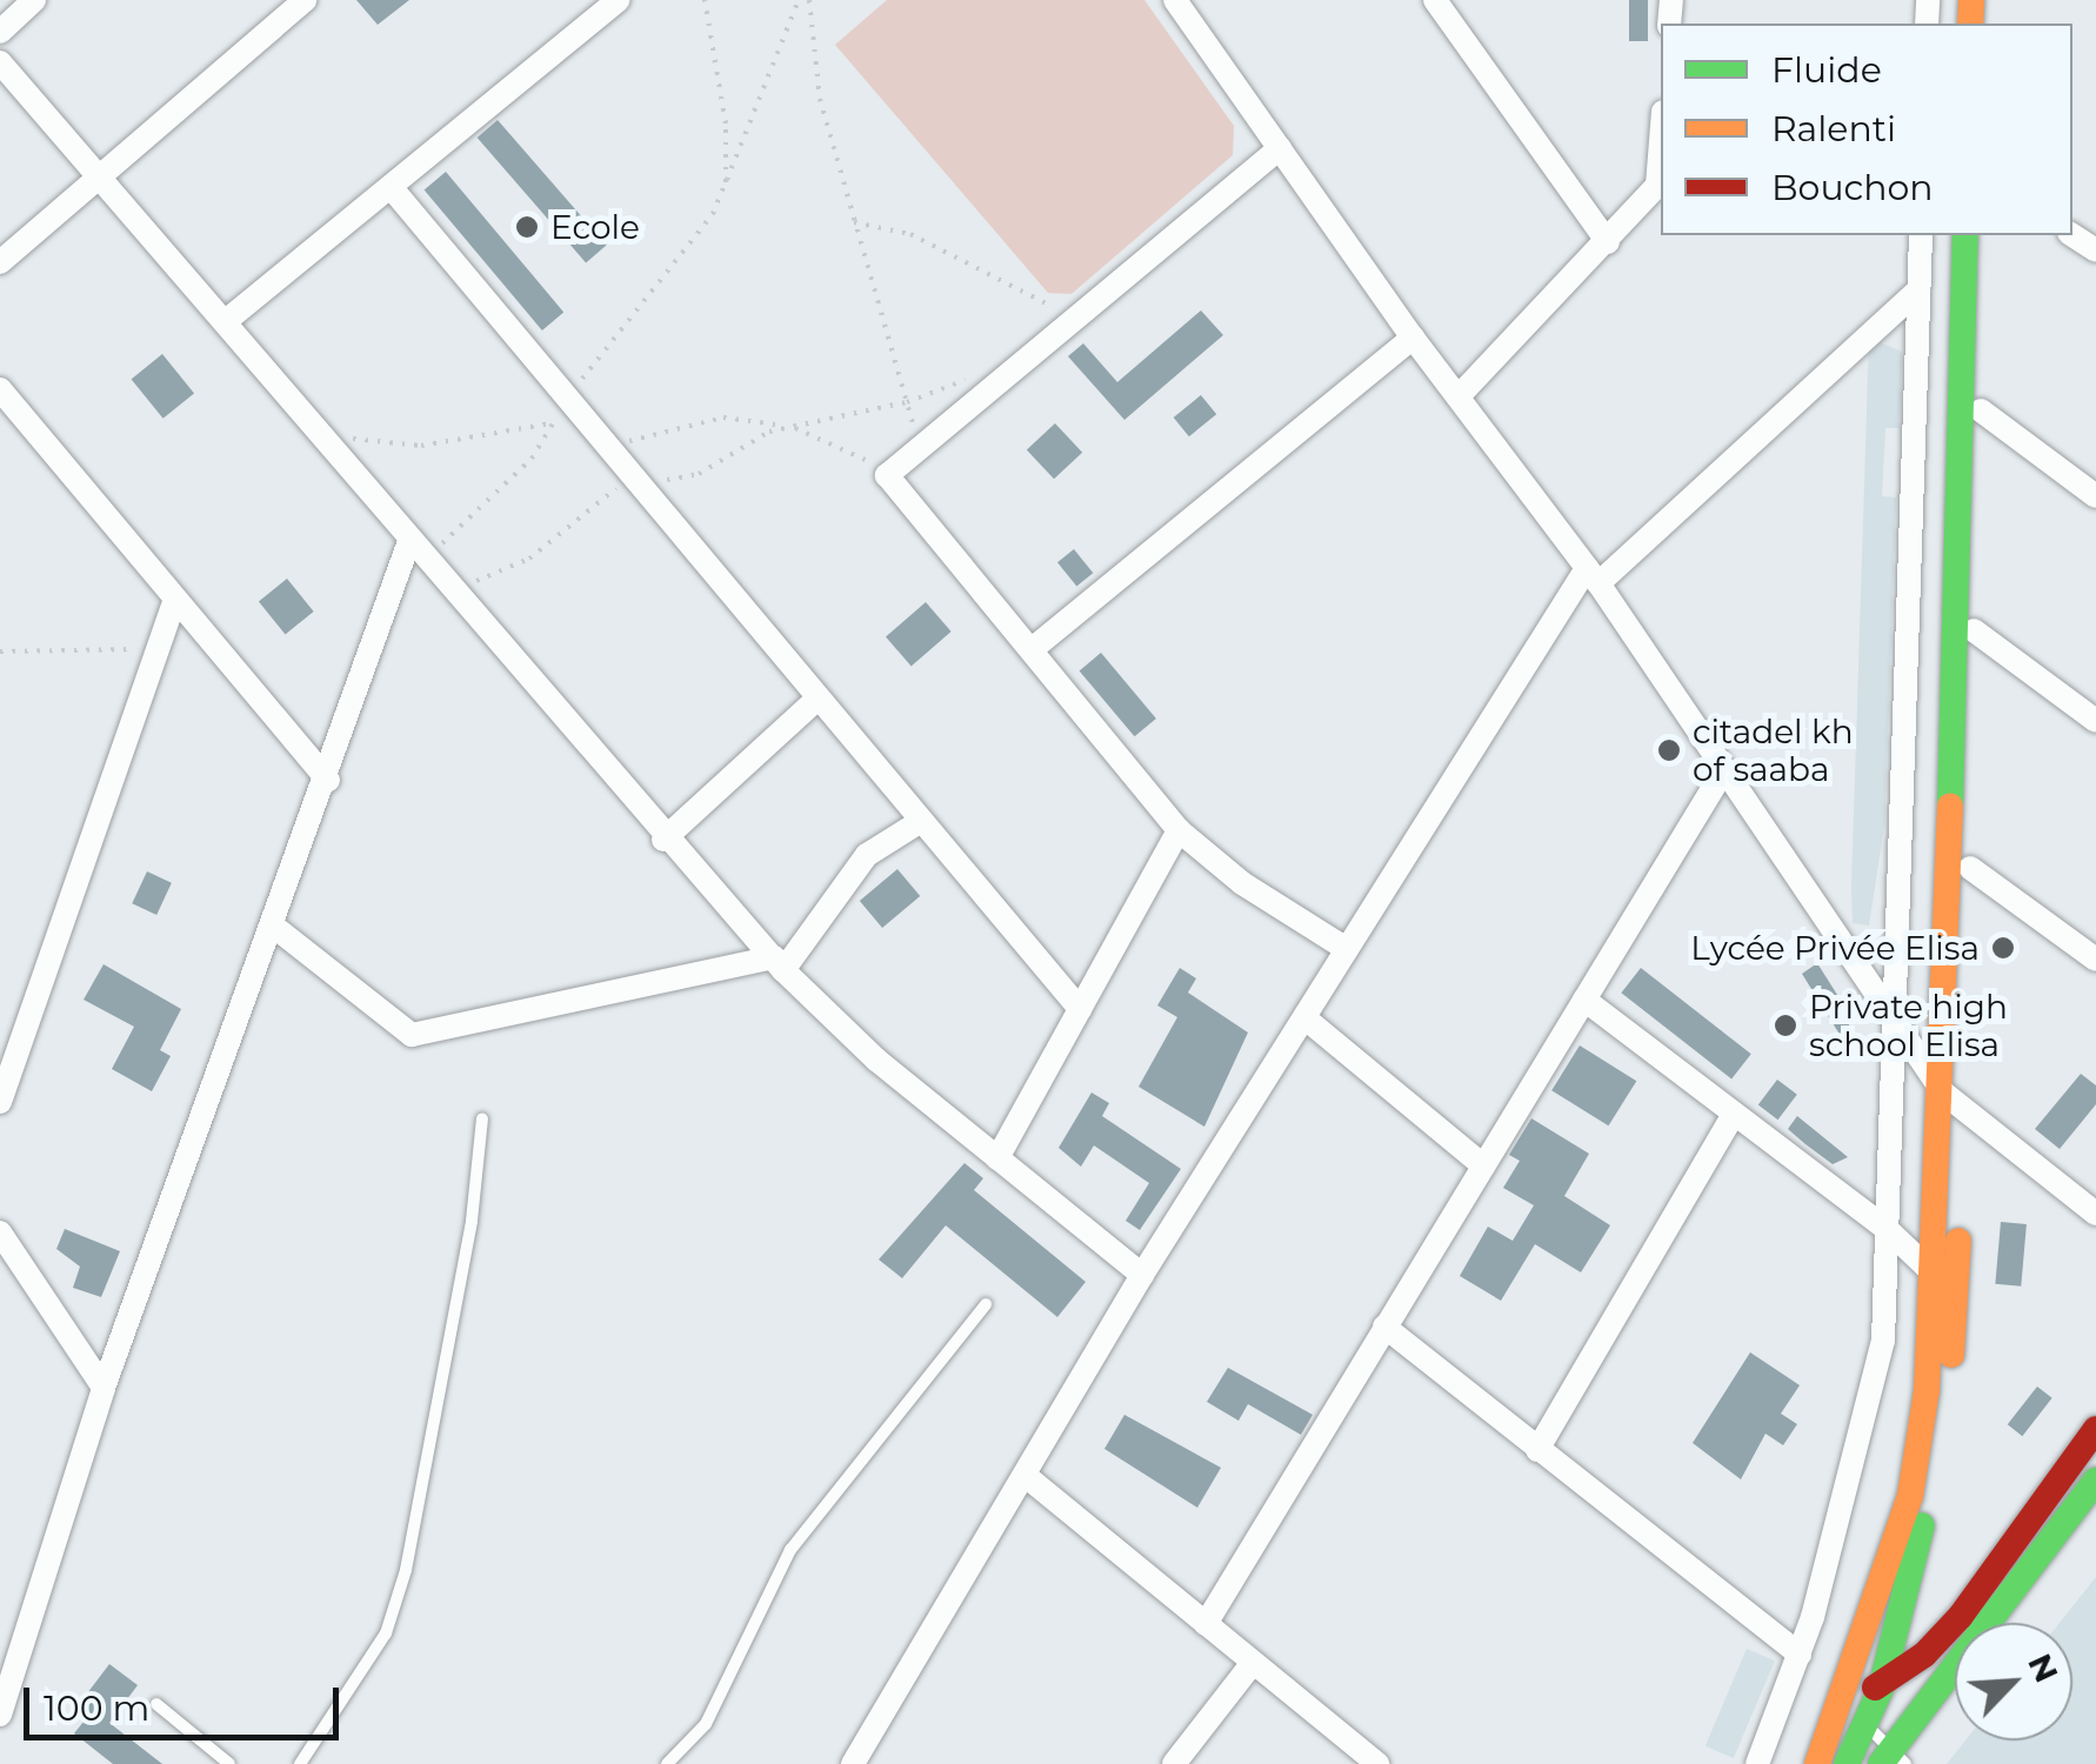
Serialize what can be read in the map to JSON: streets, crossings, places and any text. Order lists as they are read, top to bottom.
{
  "places": [
    "Ecole",
    "citadel kh of saaba",
    "Lycée Privée Elisa",
    "Private high school Elisa"
  ],
  "legend": ["Fluide", "Ralenti", "Bouchon"],
  "scale_bar": "100 m",
  "north": "top right"
}
